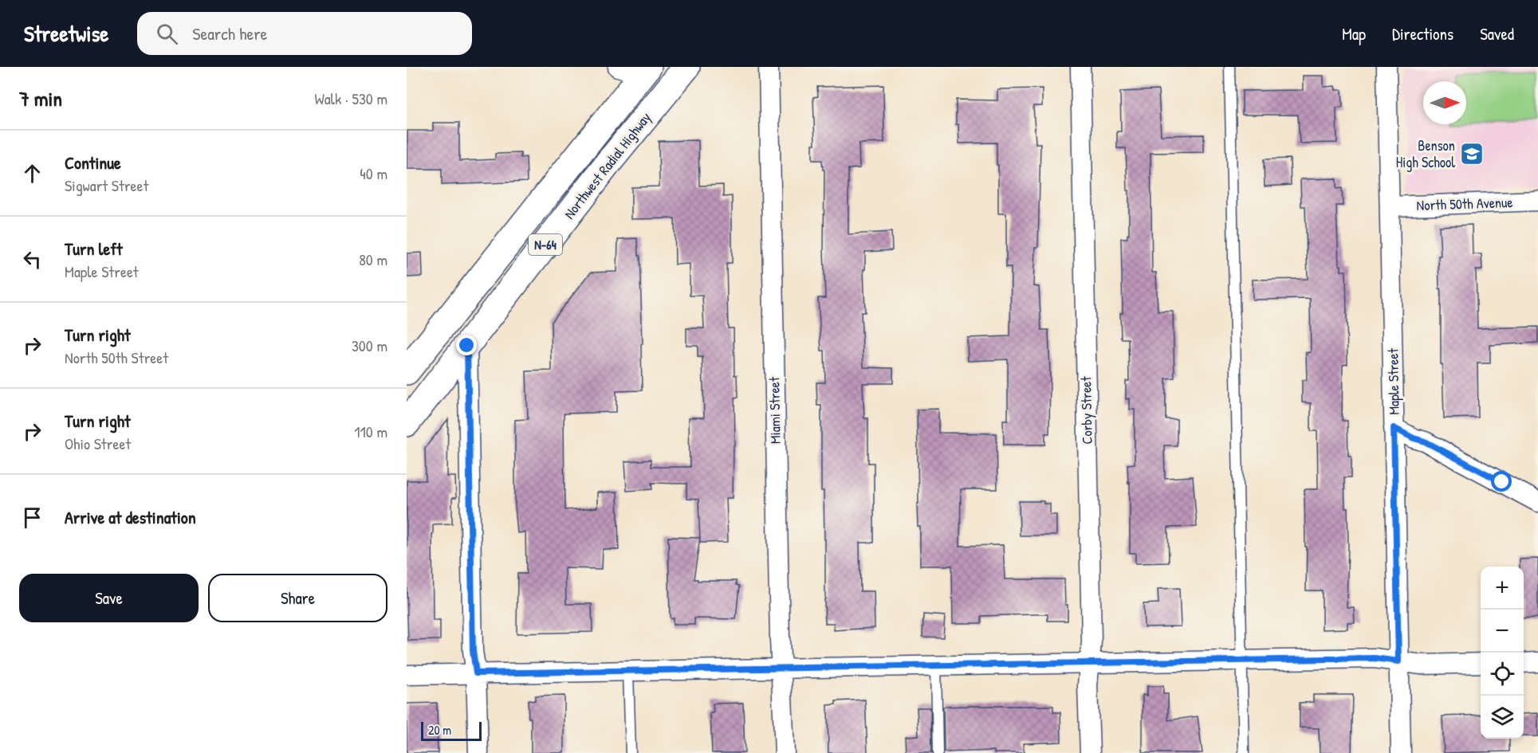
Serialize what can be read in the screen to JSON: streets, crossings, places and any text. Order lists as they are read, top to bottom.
{
  "streets": {
    "main road": ["Northwest Radial Highway", "N-64"],
    "street": [
      "North 50th Avenue",
      "Maple Street",
      "Miami Street",
      "Corby Street"
    ]
  },
  "crossings": [
    ["North 50th Avenue", "Maple Street"]
  ],
  "places": {
    "school or university": ["Benson High School"]
  },
  "scale_bar": "20 m",
  "north": "right",
  "page": {
    "header": "Streetwise",
    "search": "Search here",
    "nav": ["Map", "Directions", "Saved"],
    "heading": ["7 min", "Walk · 530 m"],
    "list": [
      ["Continue", "Sigwart Street", "40 m"],
      ["Turn left", "Maple Street", "80 m"],
      ["Turn right", "North 50th Street", "300 m"],
      ["Turn right", "Ohio Street", "110 m"],
      "Arrive at destination"
    ],
    "buttons": ["Save", "Share"],
    "map_buttons": ["+", "−"],
    "scale": "20 m"
  }
}
